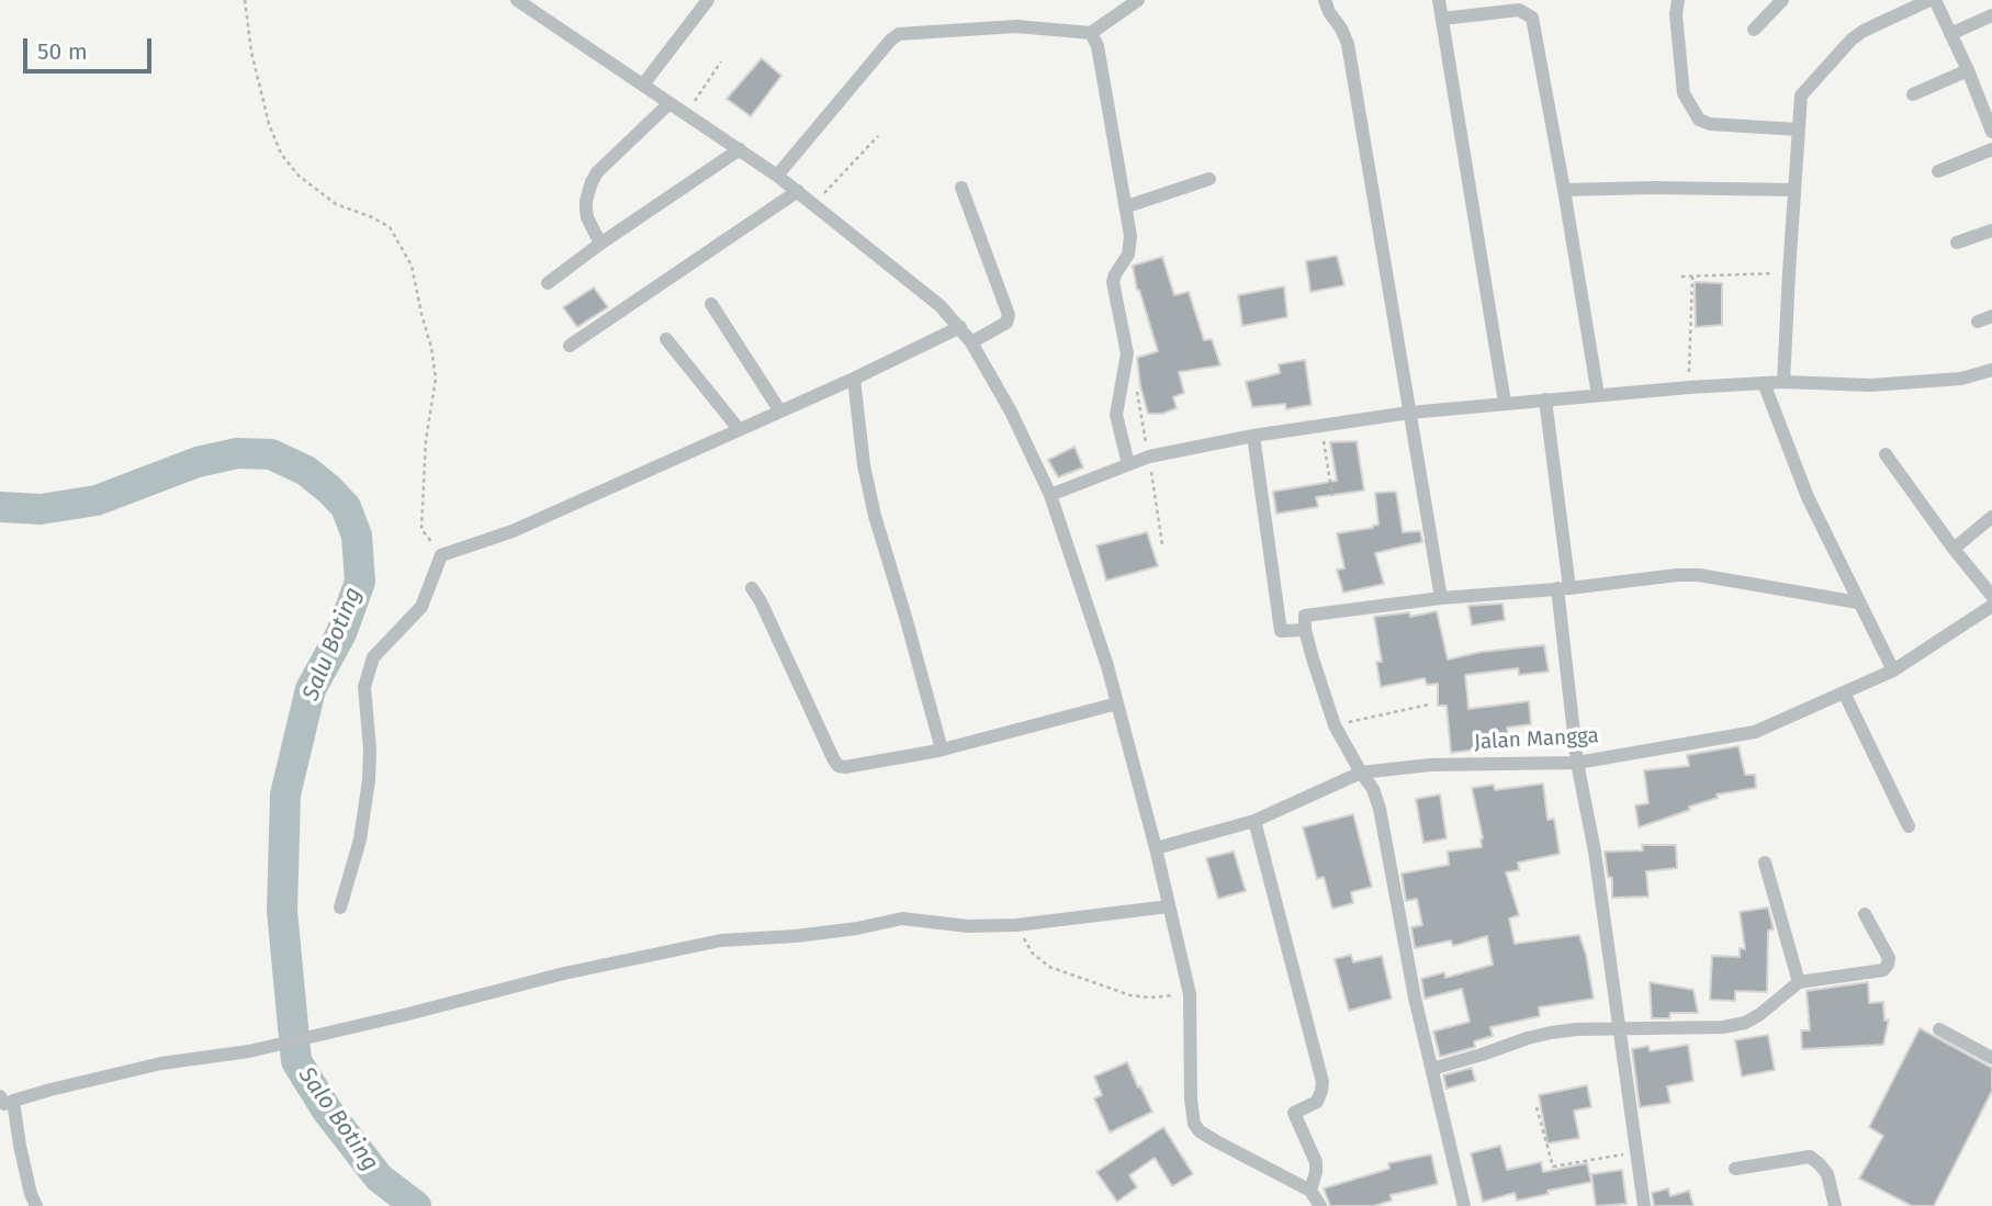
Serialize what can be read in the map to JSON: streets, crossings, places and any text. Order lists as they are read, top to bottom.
{
  "streets": {
    "street": ["Jalan Mangga"]
  },
  "water": ["Salu Boting", "Salo Boting"],
  "scale_bar": "50 m"
}
